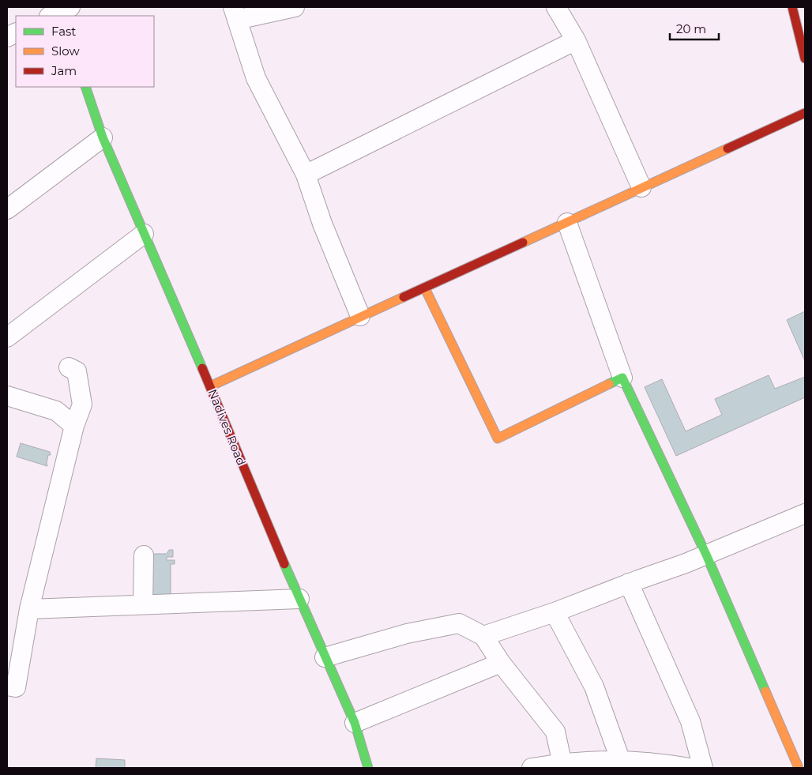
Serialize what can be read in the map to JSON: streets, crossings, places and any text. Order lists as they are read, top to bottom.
{
  "streets": {
    "street": ["Nadives Road"]
  },
  "legend": ["Fast", "Slow", "Jam"],
  "scale_bar": "20 m"
}
